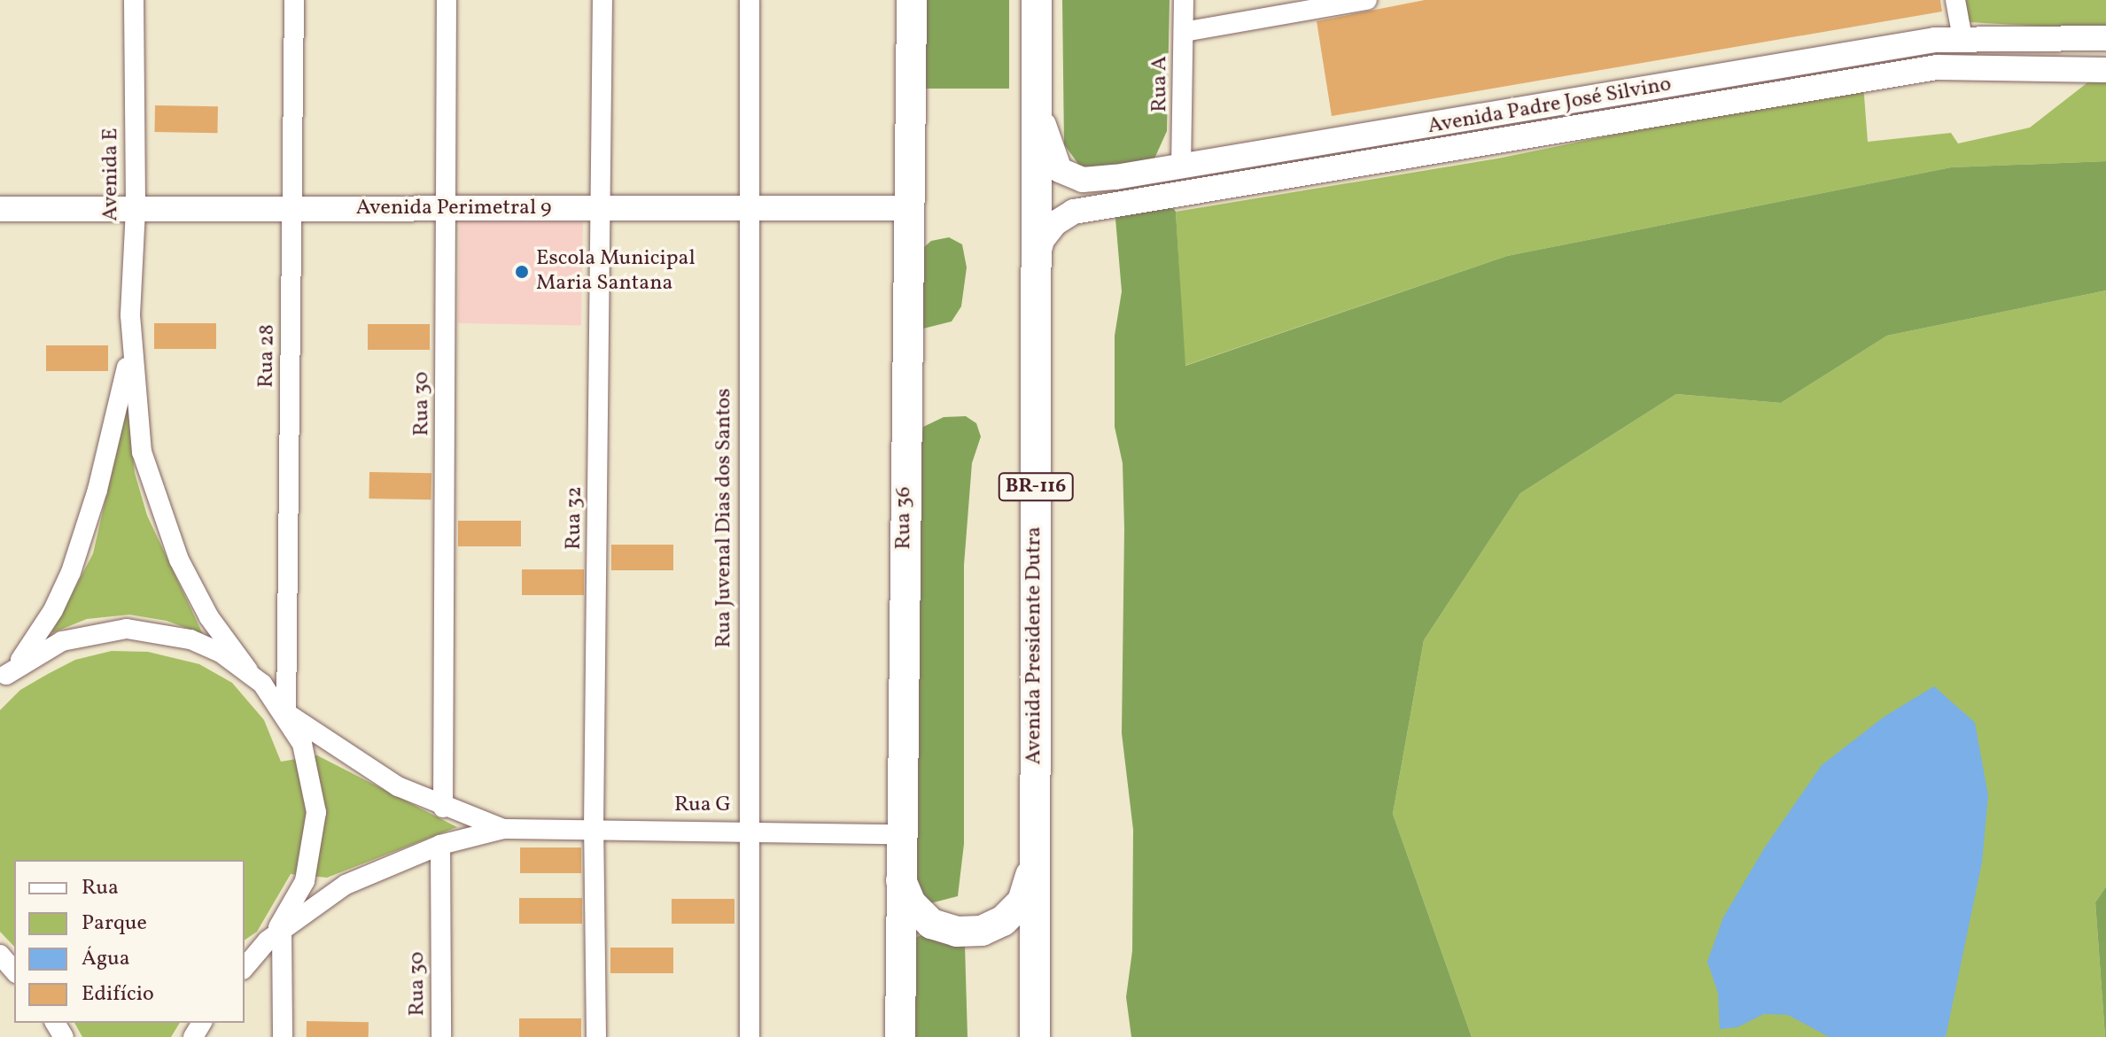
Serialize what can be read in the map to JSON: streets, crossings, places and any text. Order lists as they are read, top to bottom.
{
  "streets": {
    "highway": ["BR-116", "Rua 36", "Avenida Presidente Dutra"],
    "main road": ["Avenida Padre José Silvino", "Avenida Perimetral 9"],
    "street": [
      "Rua A",
      "Avenida E",
      "Rua 28",
      "Rua 30",
      "Rua 32",
      "Rua Juvenal Dias dos Santos",
      "Rua G"
    ]
  },
  "crossings": [
    ["Rua A", "Avenida Padre José Silvino"],
    ["Avenida Padre José Silvino", "Avenida Presidente Dutra"],
    ["Avenida E", "Avenida Perimetral 9"],
    ["Avenida Perimetral 9", "Rua 28"],
    ["Avenida Perimetral 9", "Rua 30"],
    ["Avenida Perimetral 9", "Rua 32"],
    ["Avenida Perimetral 9", "Rua Juvenal Dias dos Santos"],
    ["Avenida Perimetral 9", "Rua 36"],
    ["Rua 32", "Rua G"],
    ["Rua Juvenal Dias dos Santos", "Rua G"],
    ["Rua 36", "Rua G"]
  ],
  "places": ["Escola Municipal Maria Santana"],
  "legend": [
    "Rua",
    "Parque",
    "Água",
    "Edifício"
  ]
}
